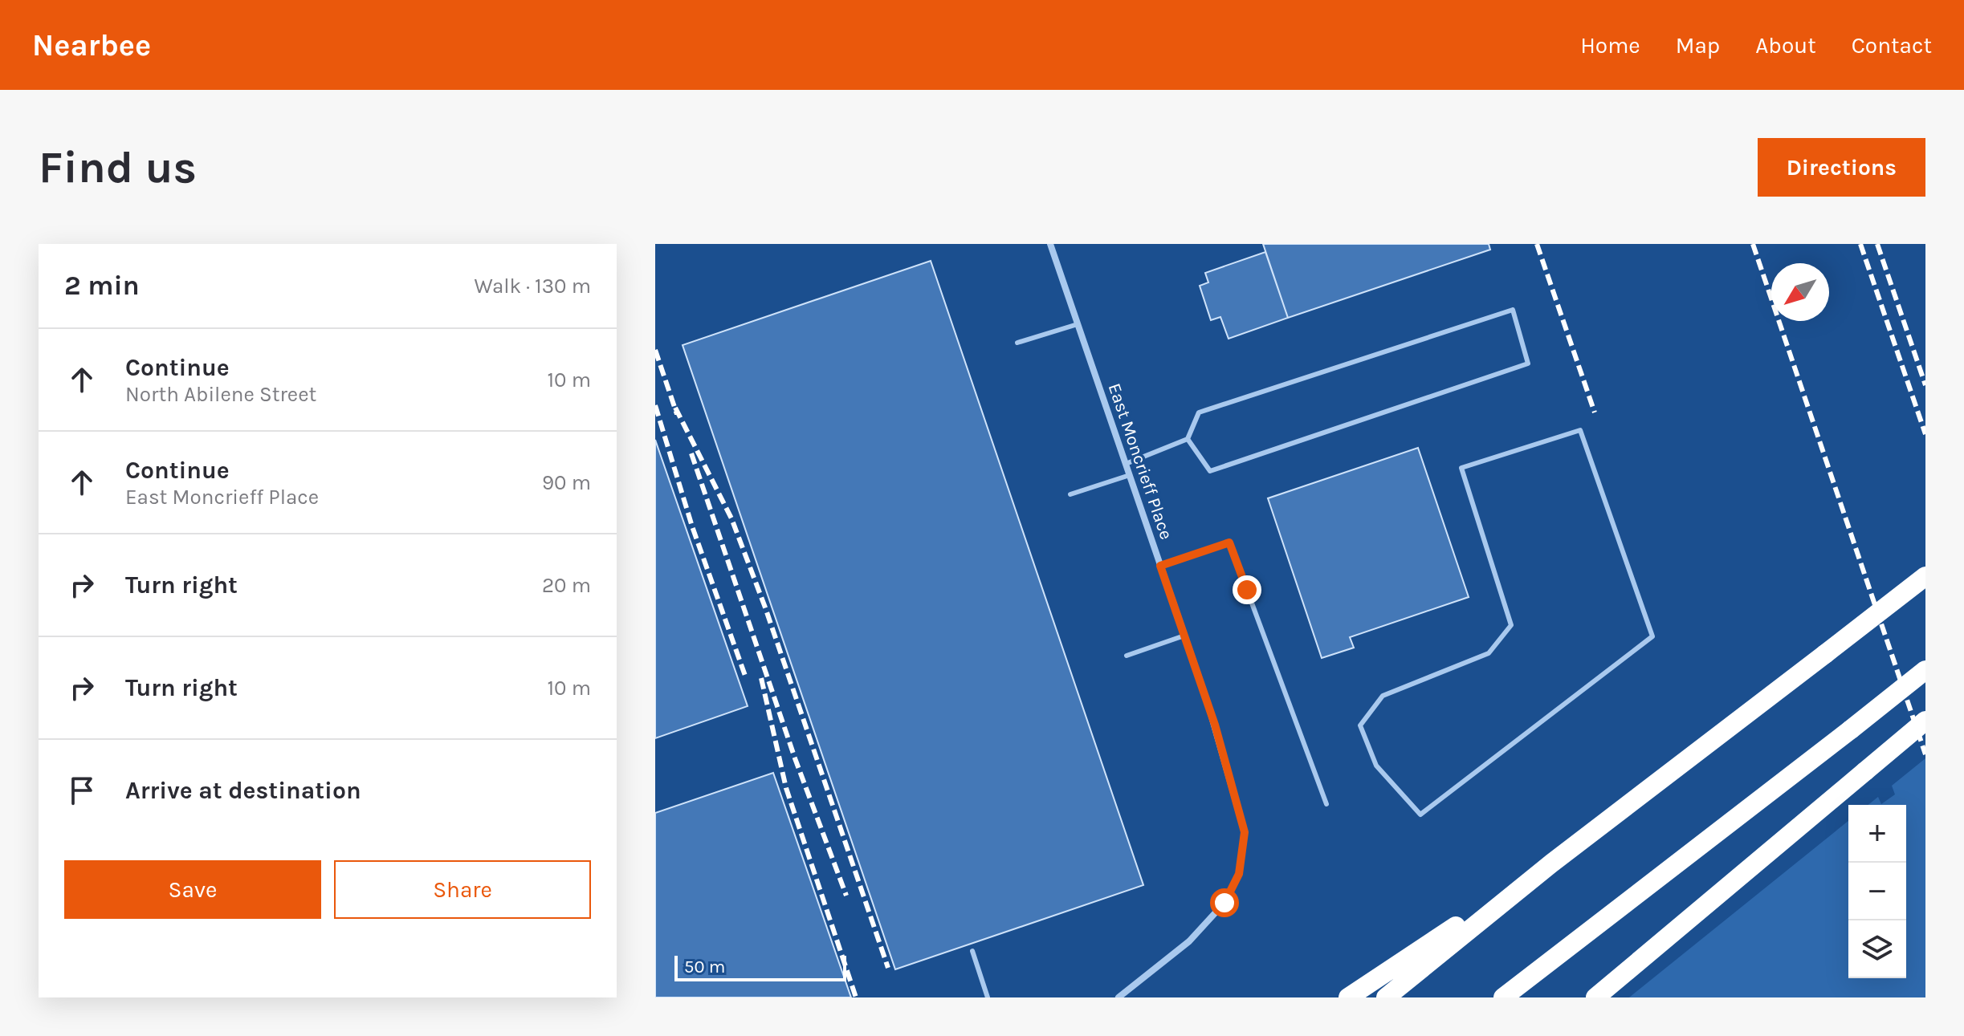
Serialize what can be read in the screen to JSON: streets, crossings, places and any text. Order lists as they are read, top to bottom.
{
  "streets": {
    "street": ["East Moncrieff Place"]
  },
  "scale_bar": "50 m",
  "north": "bottom left",
  "page": {
    "header": "Nearbee",
    "nav": [
      "Home",
      "Map",
      "About",
      "Contact"
    ],
    "buttons": [
      "Directions",
      ["Save", "Share"]
    ],
    "title": "Find us",
    "heading": ["2 min", "Walk · 130 m"],
    "list": [
      ["Continue", "North Abilene Street", "10 m"],
      ["Continue", "East Moncrieff Place", "90 m"],
      ["Turn right", "20 m"],
      ["Turn right", "10 m"],
      "Arrive at destination"
    ],
    "map_buttons": ["+", "−"],
    "scale": "50 m"
  }
}
